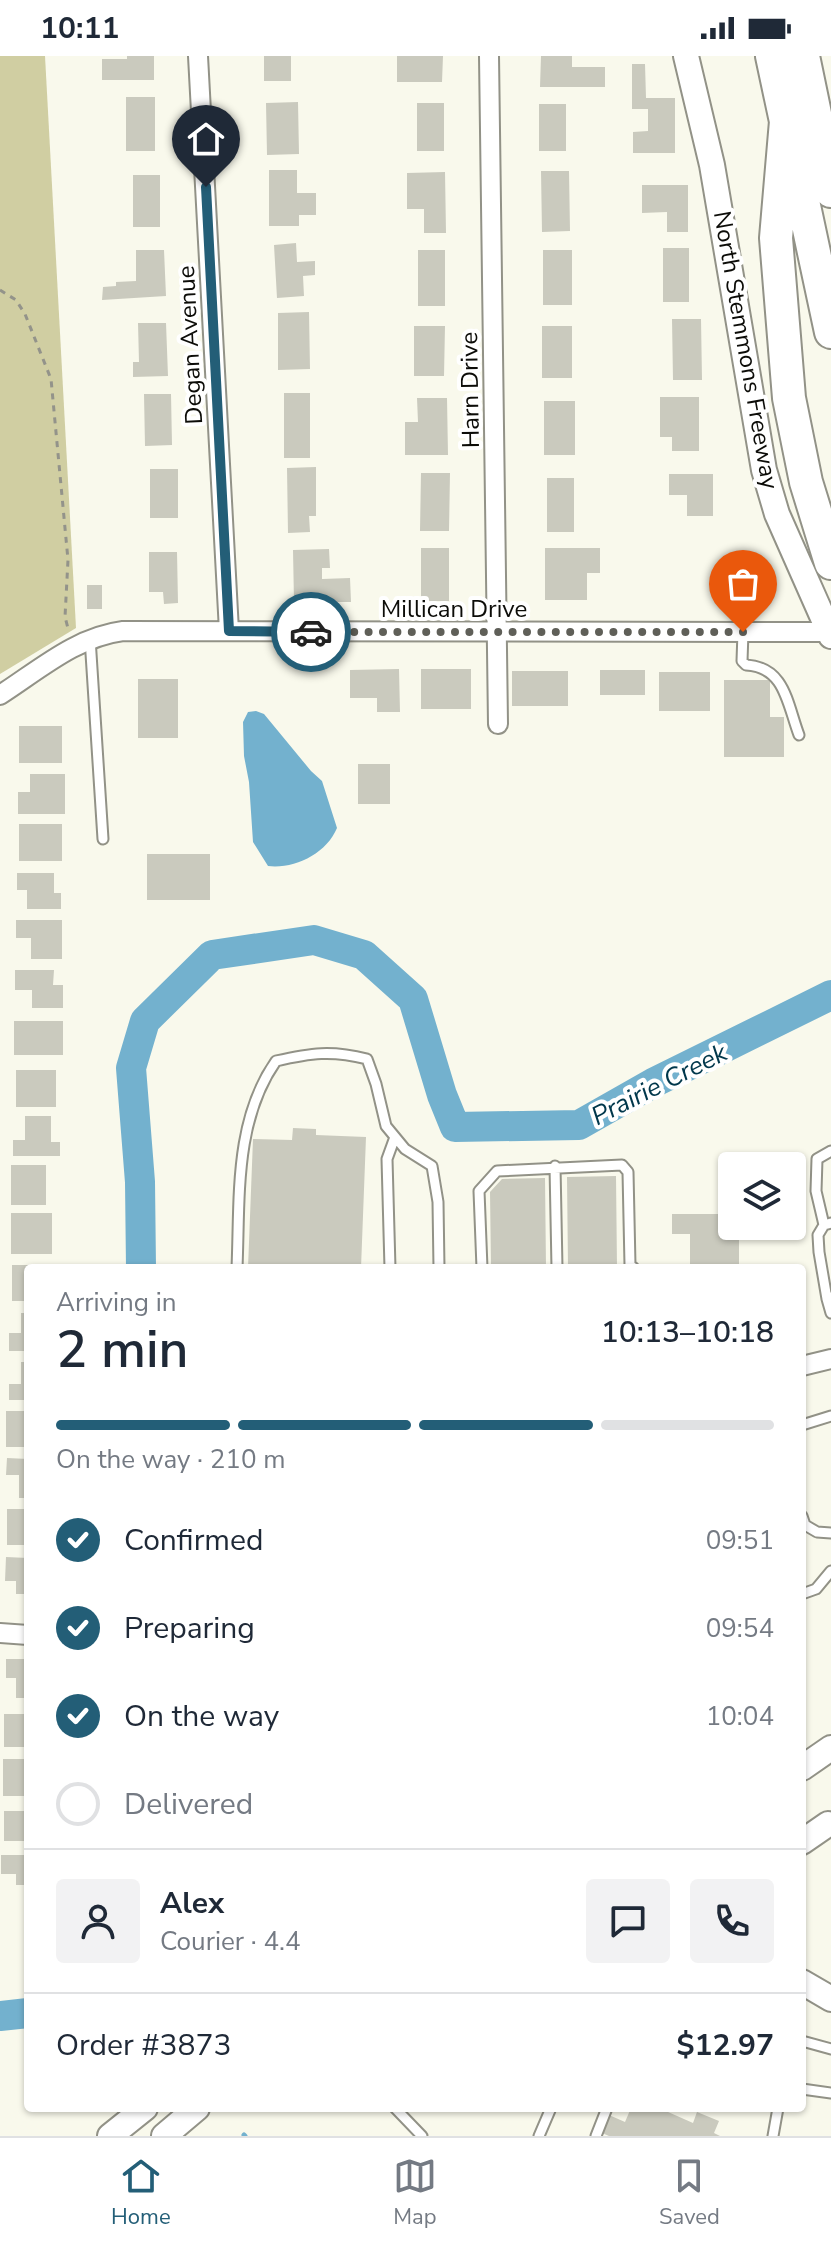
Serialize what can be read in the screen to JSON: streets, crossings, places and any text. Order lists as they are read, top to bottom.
{
  "streets": {
    "main road": ["North Stemmons Freeway"],
    "street": ["Degan Avenue", "Harn Drive", "Millican Drive"]
  },
  "crossings": [
    ["Degan Avenue", "Millican Drive"],
    ["North Stemmons Freeway", "Millican Drive"],
    ["Harn Drive", "Millican Drive"]
  ],
  "water": ["Prairie Creek"],
  "page": {
    "status": "10:11",
    "heading": ["2 min", "Arriving in", "10:13–10:18"],
    "panel": [
      "Alex",
      "Courier · 4.4",
      "Order #3873",
      "$12.97"
    ],
    "bar": "On the way · 210 m",
    "list": [
      ["Confirmed", "09:51"],
      ["Preparing", "09:54"],
      ["On the way", "10:04"],
      "Delivered"
    ],
    "tabs": ["Home", "Map", "Saved"]
  }
}
